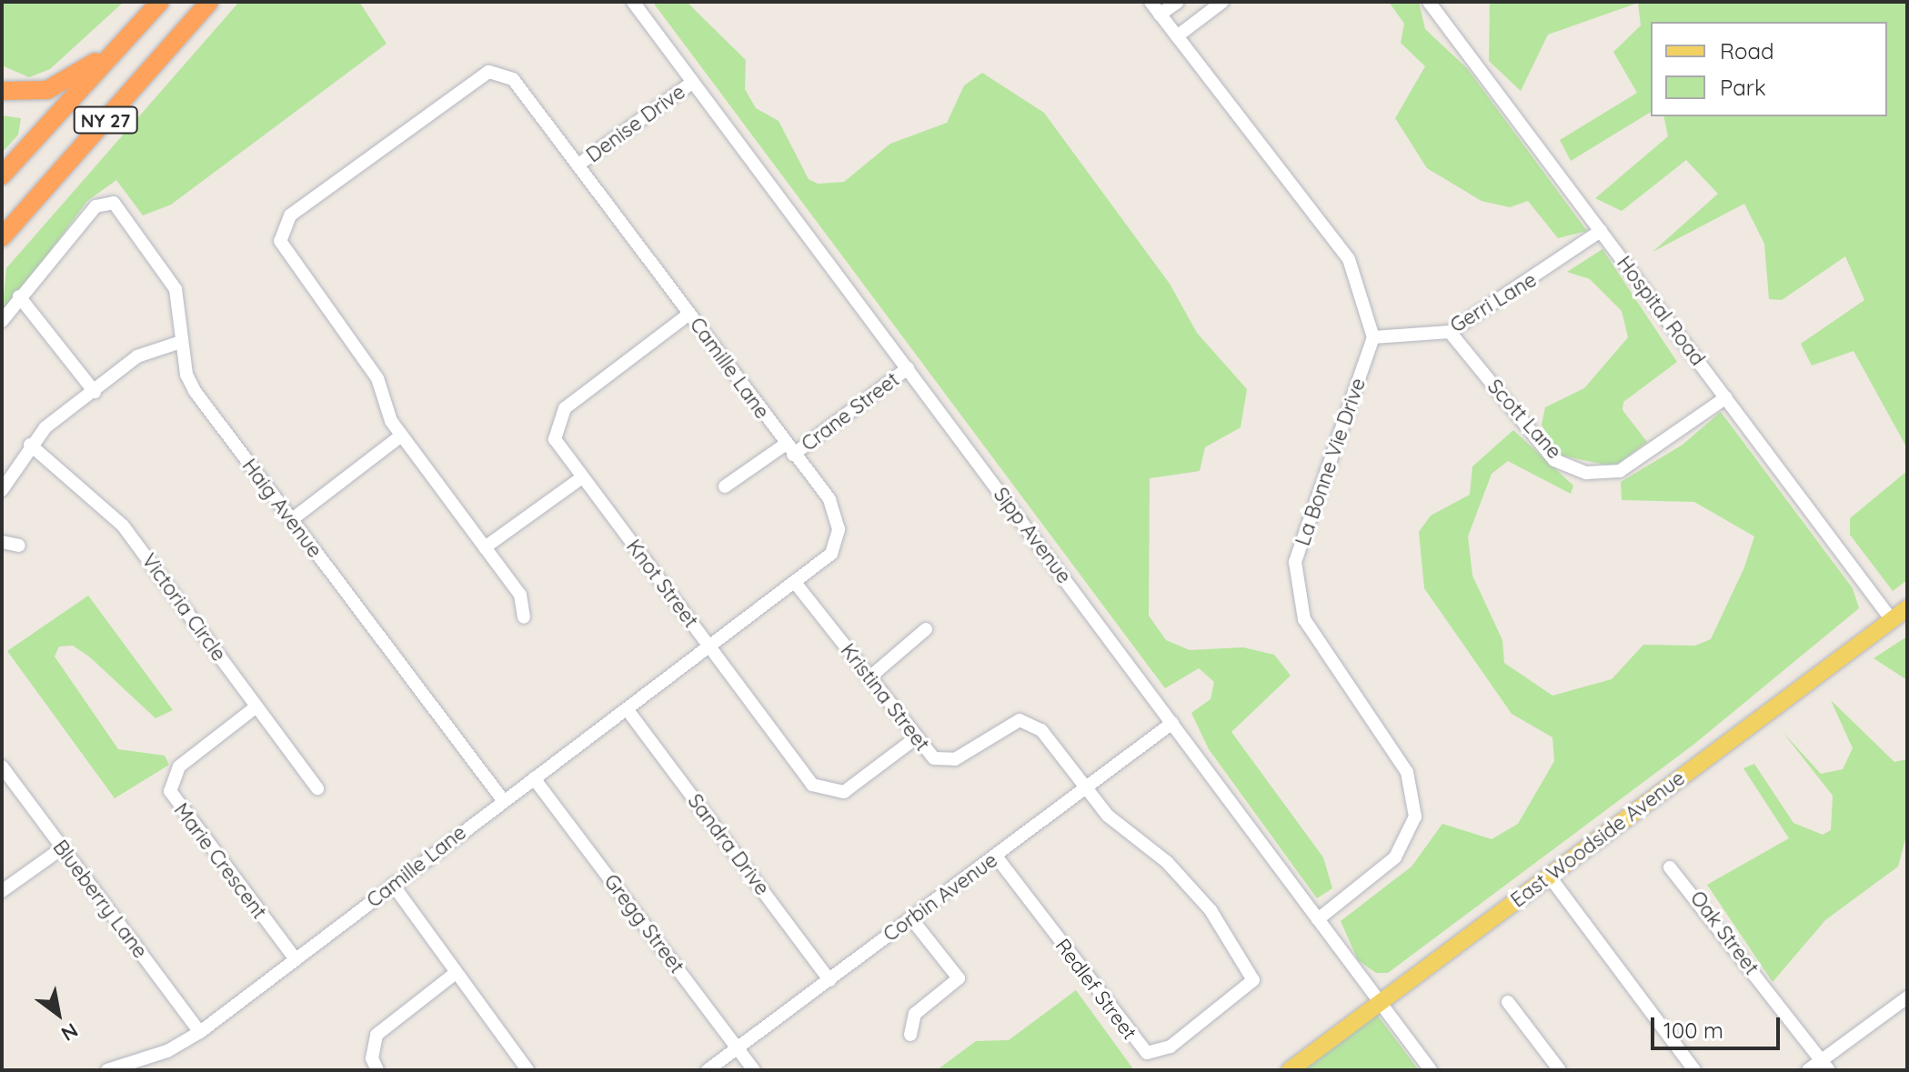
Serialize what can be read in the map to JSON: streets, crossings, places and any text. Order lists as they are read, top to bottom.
{
  "streets": {
    "highway": ["NY 27"],
    "main road": ["East Woodside Avenue"],
    "street": [
      "Denise Drive",
      "Gerri Lane",
      "Hospital Road",
      "Camille Lane",
      "Crane Street",
      "Scott Lane",
      "La Bonne Vie Drive",
      "Haig Avenue",
      "Sipp Avenue",
      "Knot Street",
      "Victoria Circle",
      "Kristina Street",
      "Sandra Drive",
      "Marie Crescent",
      "Corbin Avenue",
      "Blueberry Lane",
      "Gregg Street",
      "Oak Street",
      "Redlef Street"
    ]
  },
  "crossings": [
    ["Denise Drive", "Camille Lane"],
    ["Denise Drive", "Sipp Avenue"],
    ["Gerri Lane", "Hospital Road"],
    ["Gerri Lane", "Scott Lane"],
    ["Gerri Lane", "La Bonne Vie Drive"],
    ["Hospital Road", "Scott Lane"],
    ["Hospital Road", "East Woodside Avenue"],
    ["Camille Lane", "Crane Street"],
    ["Camille Lane", "Haig Avenue"],
    ["Camille Lane", "Knot Street"],
    ["Camille Lane", "Kristina Street"],
    ["Camille Lane", "Sandra Drive"],
    ["Camille Lane", "Marie Crescent"],
    ["Camille Lane", "Blueberry Lane"],
    ["Camille Lane", "Gregg Street"],
    ["Crane Street", "Sipp Avenue"],
    ["La Bonne Vie Drive", "Sipp Avenue"],
    ["Sipp Avenue", "East Woodside Avenue"],
    ["Sipp Avenue", "Corbin Avenue"],
    ["Knot Street", "Kristina Street"],
    ["Victoria Circle", "Marie Crescent"],
    ["Kristina Street", "Corbin Avenue"],
    ["Kristina Street", "Redlef Street"],
    ["Sandra Drive", "Corbin Avenue"],
    ["Corbin Avenue", "Gregg Street"],
    ["Corbin Avenue", "Redlef Street"]
  ],
  "legend": ["Road", "Park"],
  "scale_bar": "100 m",
  "north": "bottom right"
}
